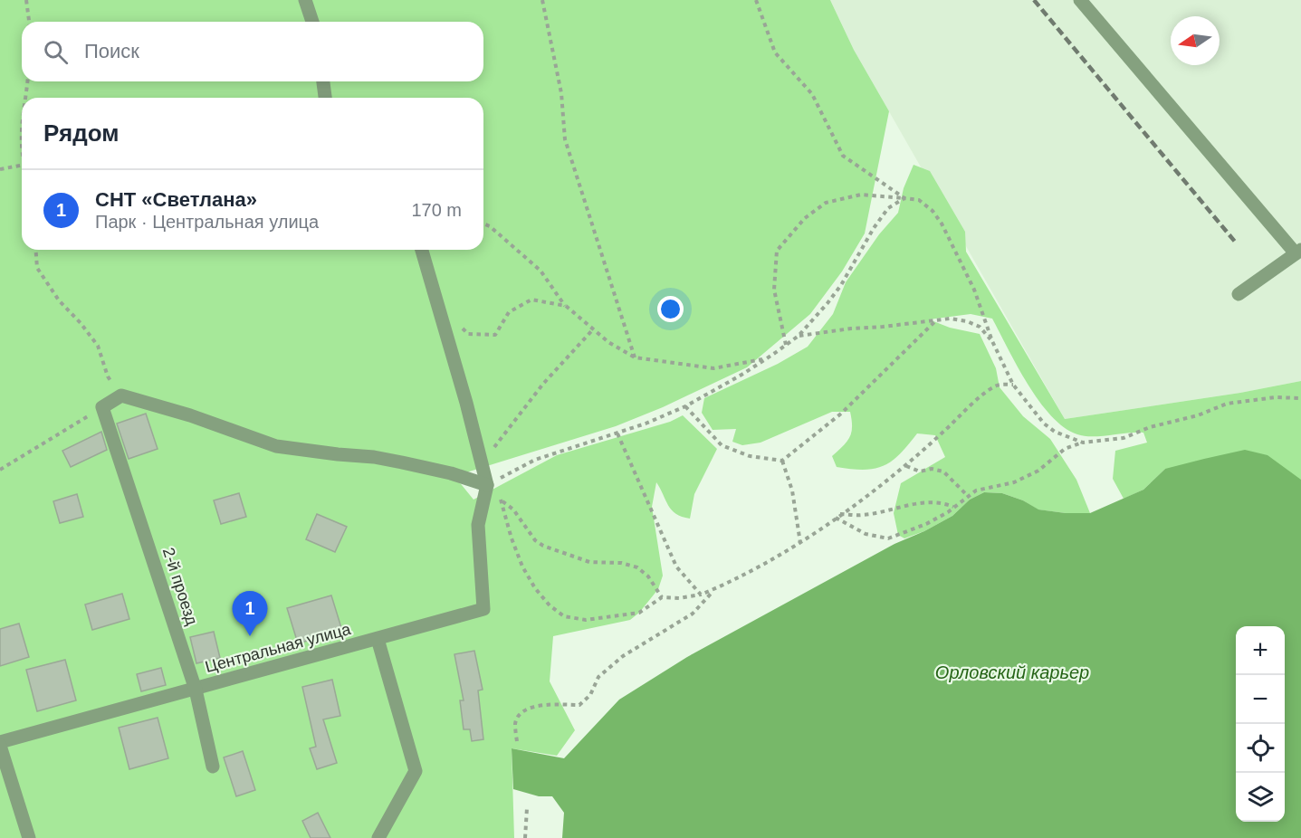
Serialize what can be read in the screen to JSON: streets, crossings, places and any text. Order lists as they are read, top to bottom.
{
  "streets": {
    "street": ["2-й проезд", "Центральная улица"]
  },
  "crossings": [
    ["2-й проезд", "Центральная улица"]
  ],
  "water": ["Орловский карьер"],
  "north": "left",
  "page": {
    "search": "Поиск",
    "heading": "Рядом",
    "list": [
      {
        "mark": "1",
        "name": "СНТ «Светлана»",
        "note": "Парк · Центральная улица",
        "value": "170 m"
      }
    ],
    "pins": "1",
    "map_buttons": ["+", "−"]
  }
}
